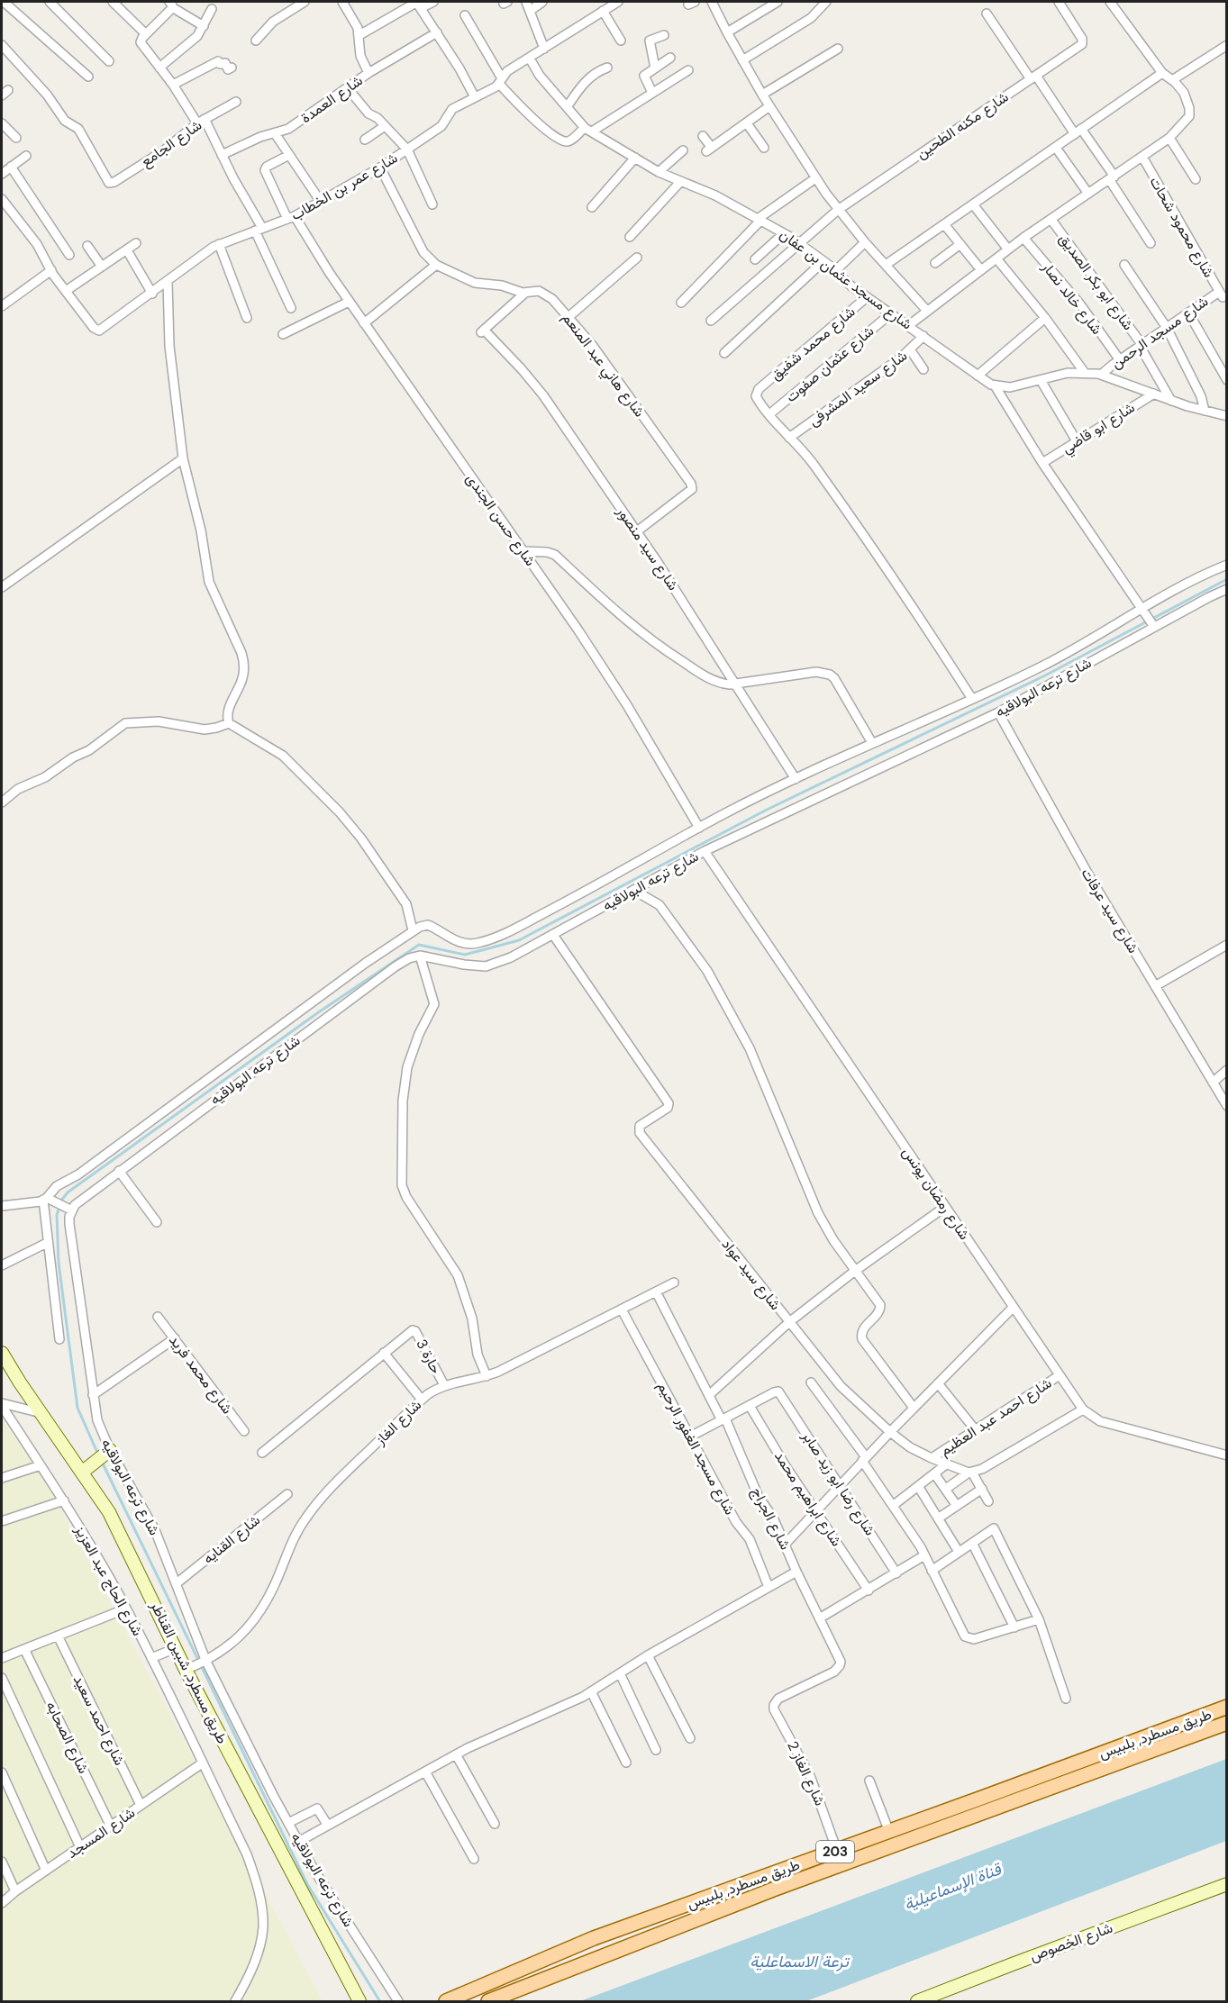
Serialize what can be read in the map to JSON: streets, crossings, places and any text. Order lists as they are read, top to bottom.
{
  "streets": {
    "main road": [
      "طريق مسطرد, شبين القناطر",
      "طريق مسطرد, بلبيس",
      "203",
      "شارع الخصوص"
    ],
    "street": [
      "شارع العمدة",
      "شارع مكنه الطحين",
      "شارع الجامع",
      "شارع عمر بن الخطاب",
      "شارع محمود شحات",
      "شارع مسجد عثمان بن عفان",
      "شارع ابو بكر الصديق",
      "شارع خالد نصار",
      "شارع مسجد الرحمن",
      "شارع محمد شفيق",
      "شارع عثمان صفوت",
      "شارع هاني عبد المنعم",
      "شارع سعيد المشرفى",
      "شارع ابو قاضي",
      "شارع حسن الجندى",
      "شارع سيد منصور",
      "شارع ترعه البولاقيه",
      "شارع سيد عرفات",
      "شارع رمضان يونس",
      "شارع سيد عواد",
      "حارة 3",
      "شارع محمد فريد",
      "شارع احمد عبد العظيم",
      "شارع الغاز",
      "شارع مسجد الغفور الرحيم",
      "شارع رضا ابو زيد صابر",
      "شارع ابراهيم محمد",
      "شارع الجراج",
      "شارع القنايه",
      "شارع الحاج عبد العزيز",
      "شارع احمد سعيد",
      "شارع الصحابه",
      "شارع الغاز 2",
      "شارع المسجد"
    ]
  },
  "crossings": [
    ["شارع مكنه الطحين", "شارع مسجد عثمان بن عفان"],
    ["شارع عمر بن الخطاب", "شارع مسجد عثمان بن عفان"],
    ["شارع عمر بن الخطاب", "شارع هاني عبد المنعم"],
    ["شارع عمر بن الخطاب", "شارع حسن الجندى"],
    ["شارع محمود شحات", "شارع مسجد الرحمن"],
    ["شارع مسجد عثمان بن عفان", "شارع محمد شفيق"],
    ["شارع مسجد عثمان بن عفان", "شارع عثمان صفوت"],
    ["شارع مسجد عثمان بن عفان", "شارع سعيد المشرفى"],
    ["شارع ابو بكر الصديق", "شارع مسجد الرحمن"],
    ["شارع خالد نصار", "شارع مسجد الرحمن"],
    ["شارع محمد شفيق", "شارع عثمان صفوت"],
    ["شارع هاني عبد المنعم", "شارع سيد منصور"],
    ["شارع حسن الجندى", "شارع ترعه البولاقيه"],
    ["شارع سيد منصور", "شارع ترعه البولاقيه"],
    ["شارع ترعه البولاقيه", "شارع سيد عرفات"],
    ["شارع ترعه البولاقيه", "شارع رمضان يونس"],
    ["شارع ترعه البولاقيه", "شارع سيد عواد"],
    ["شارع ترعه البولاقيه", "شارع الغاز"],
    ["شارع ترعه البولاقيه", "شارع القنايه"],
    ["شارع رمضان يونس", "شارع احمد عبد العظيم"],
    ["شارع سيد عواد", "شارع احمد عبد العظيم"],
    ["حارة 3", "شارع الغاز"],
    ["شارع الغاز", "شارع مسجد الغفور الرحيم"],
    ["شارع الغاز", "شارع الجراج"],
    ["شارع الغاز", "طريق مسطرد, شبين القناطر"],
    ["شارع رضا ابو زيد صابر", "شارع ابراهيم محمد"],
    ["شارع الجراج", "شارع الغاز 2"],
    ["شارع الحاج عبد العزيز", "شارع المسجد"],
    ["شارع احمد سعيد", "شارع المسجد"],
    ["طريق مسطرد, بلبيس", "شارع الغاز 2"],
    ["شارع الصحابه", "شارع المسجد"]
  ],
  "water": ["قناة الإسماعيلية", "ترعة الاسماعلية"]
}
